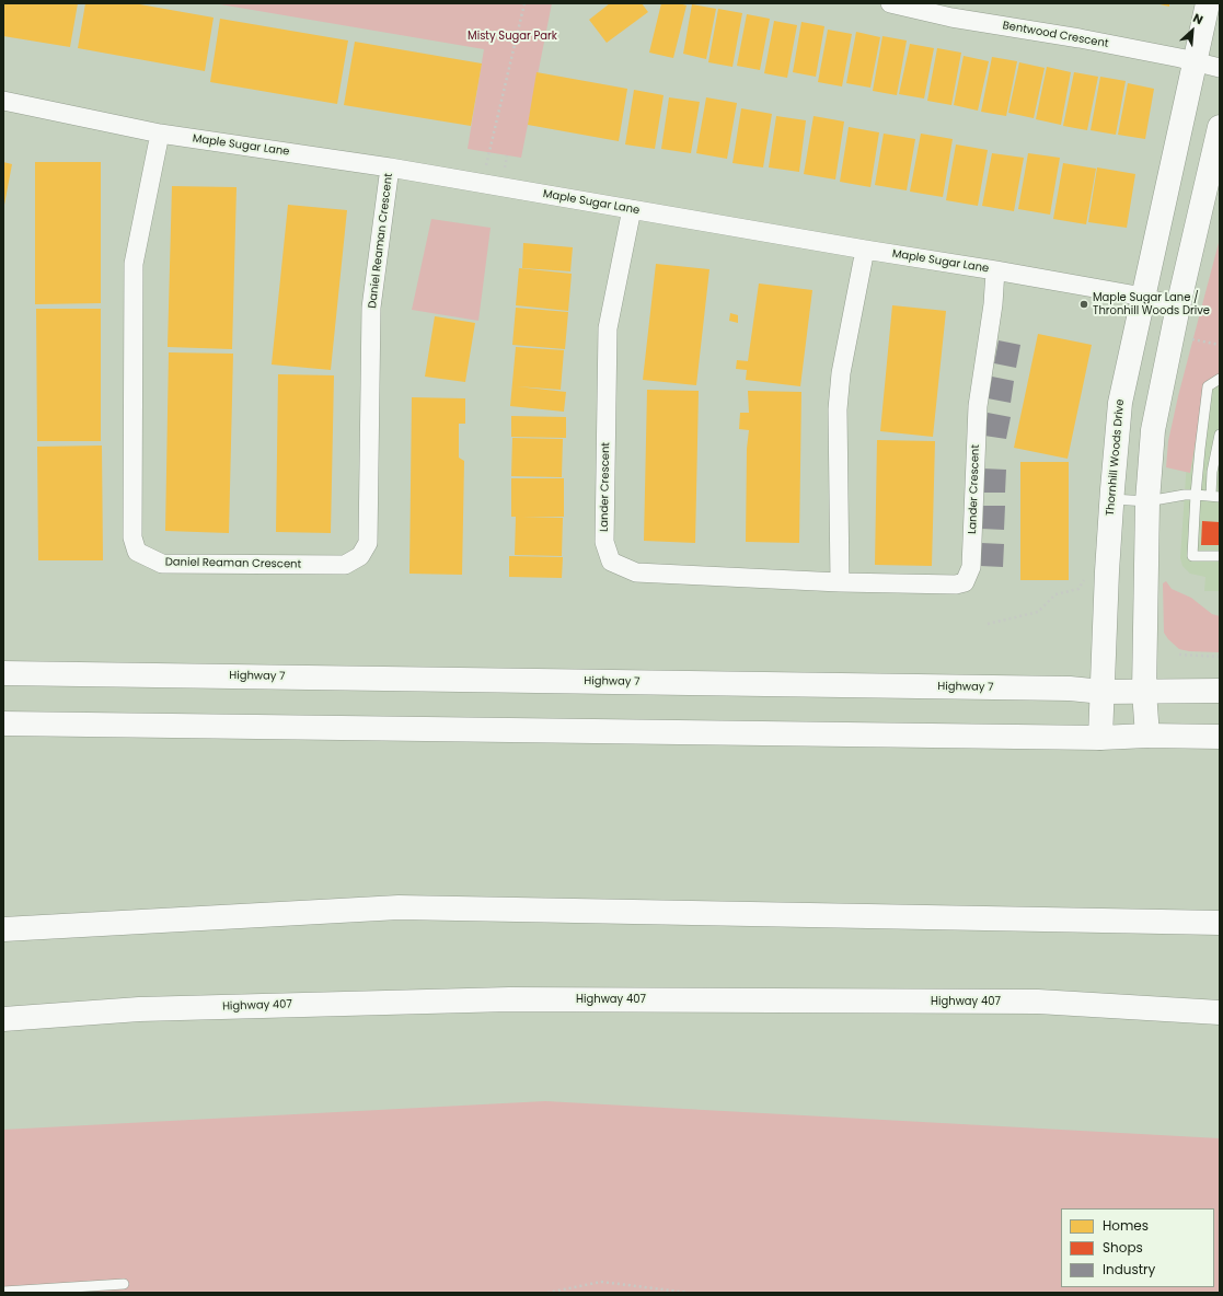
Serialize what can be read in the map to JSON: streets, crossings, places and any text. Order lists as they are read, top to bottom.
{
  "streets": {
    "main road": ["Thornhill Woods Drive", "Highway 7", "Highway 407"],
    "street": [
      "Bentwood Crescent",
      "Maple Sugar Lane",
      "Daniel Reaman Crescent",
      "Lander Crescent"
    ]
  },
  "crossings": [
    ["Bentwood Crescent", "Thornhill Woods Drive"],
    ["Maple Sugar Lane", "Daniel Reaman Crescent"],
    ["Maple Sugar Lane", "Thornhill Woods Drive"],
    ["Maple Sugar Lane", "Lander Crescent"],
    ["Thornhill Woods Drive", "Highway 7"]
  ],
  "parks": ["Misty Sugar Park"],
  "places": ["Maple Sugar Lane / Thronhill Woods Drive"],
  "legend": ["Homes", "Shops", "Industry"],
  "north": "top right"
}
